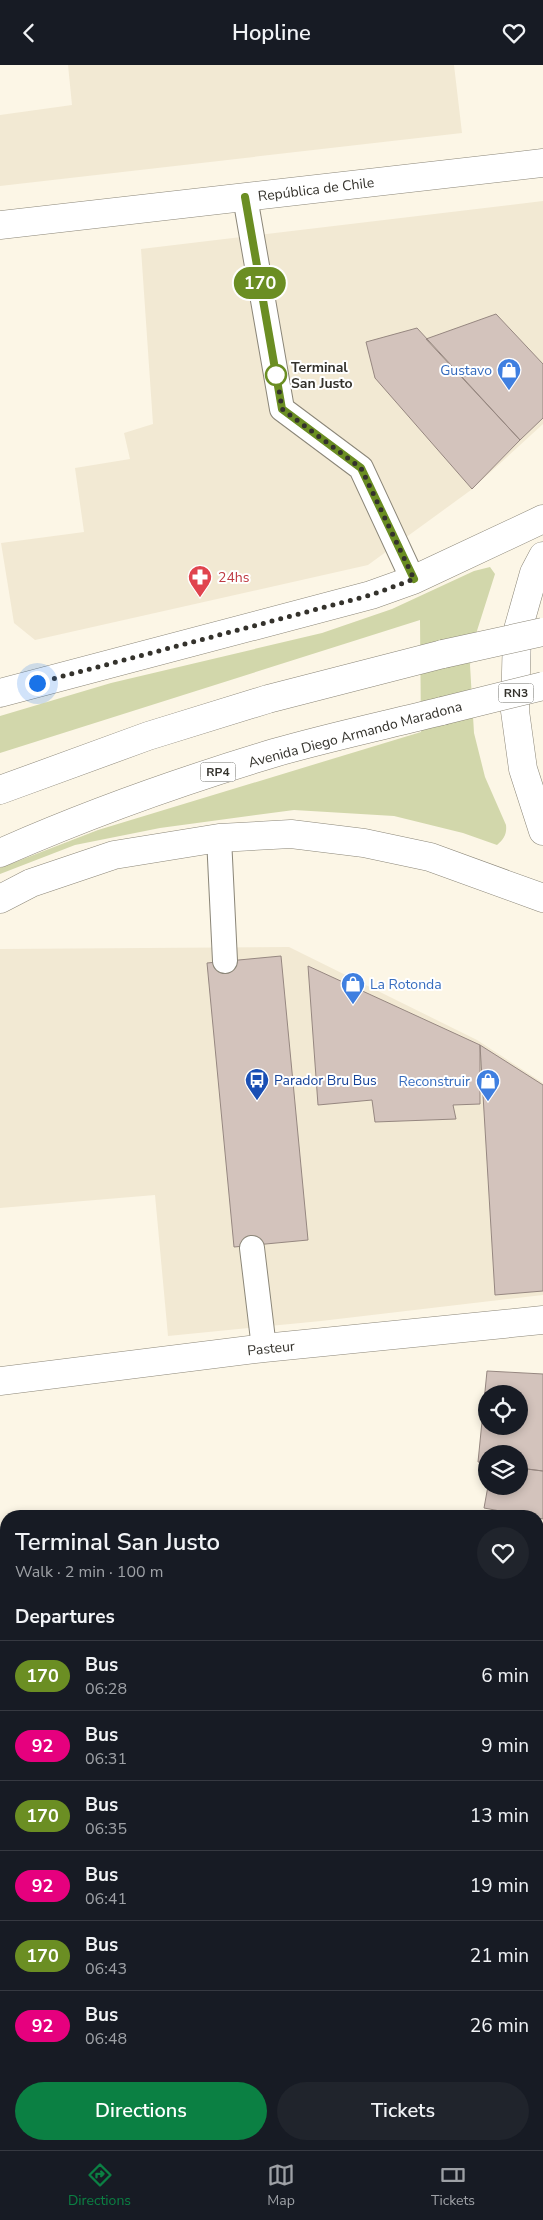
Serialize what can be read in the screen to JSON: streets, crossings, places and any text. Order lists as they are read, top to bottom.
{
  "streets": {
    "main road": [
      "República de Chile",
      "RN3",
      "Avenida Diego Armando Maradona",
      "RP4",
      "Pasteur"
    ]
  },
  "places": {
    "other": ["Terminal San Justo"],
    "shop": ["Gustavo", "La Rotonda", "Reconstruir"],
    "pharmacy": ["24hs"],
    "bus stop": ["Parador Bru Bus"]
  },
  "lines": ["bus line 170"],
  "page": {
    "header": "Hopline",
    "on_map": "170",
    "heading": [
      ["Terminal San Justo", "Walk · 2 min · 100 m"],
      "Departures"
    ],
    "list": [
      {
        "mark": "170",
        "name": "Bus",
        "note": "06:28",
        "value": "6 min"
      },
      {
        "mark": "92",
        "name": "Bus",
        "note": "06:31",
        "value": "9 min"
      },
      {
        "mark": "170",
        "name": "Bus",
        "note": "06:35",
        "value": "13 min"
      },
      {
        "mark": "92",
        "name": "Bus",
        "note": "06:41",
        "value": "19 min"
      },
      {
        "mark": "170",
        "name": "Bus",
        "note": "06:43",
        "value": "21 min"
      },
      {
        "mark": "92",
        "name": "Bus",
        "note": "06:48",
        "value": "26 min"
      }
    ],
    "buttons": ["Directions", "Tickets"],
    "tabs": ["Directions", "Map", "Tickets"]
  }
}
